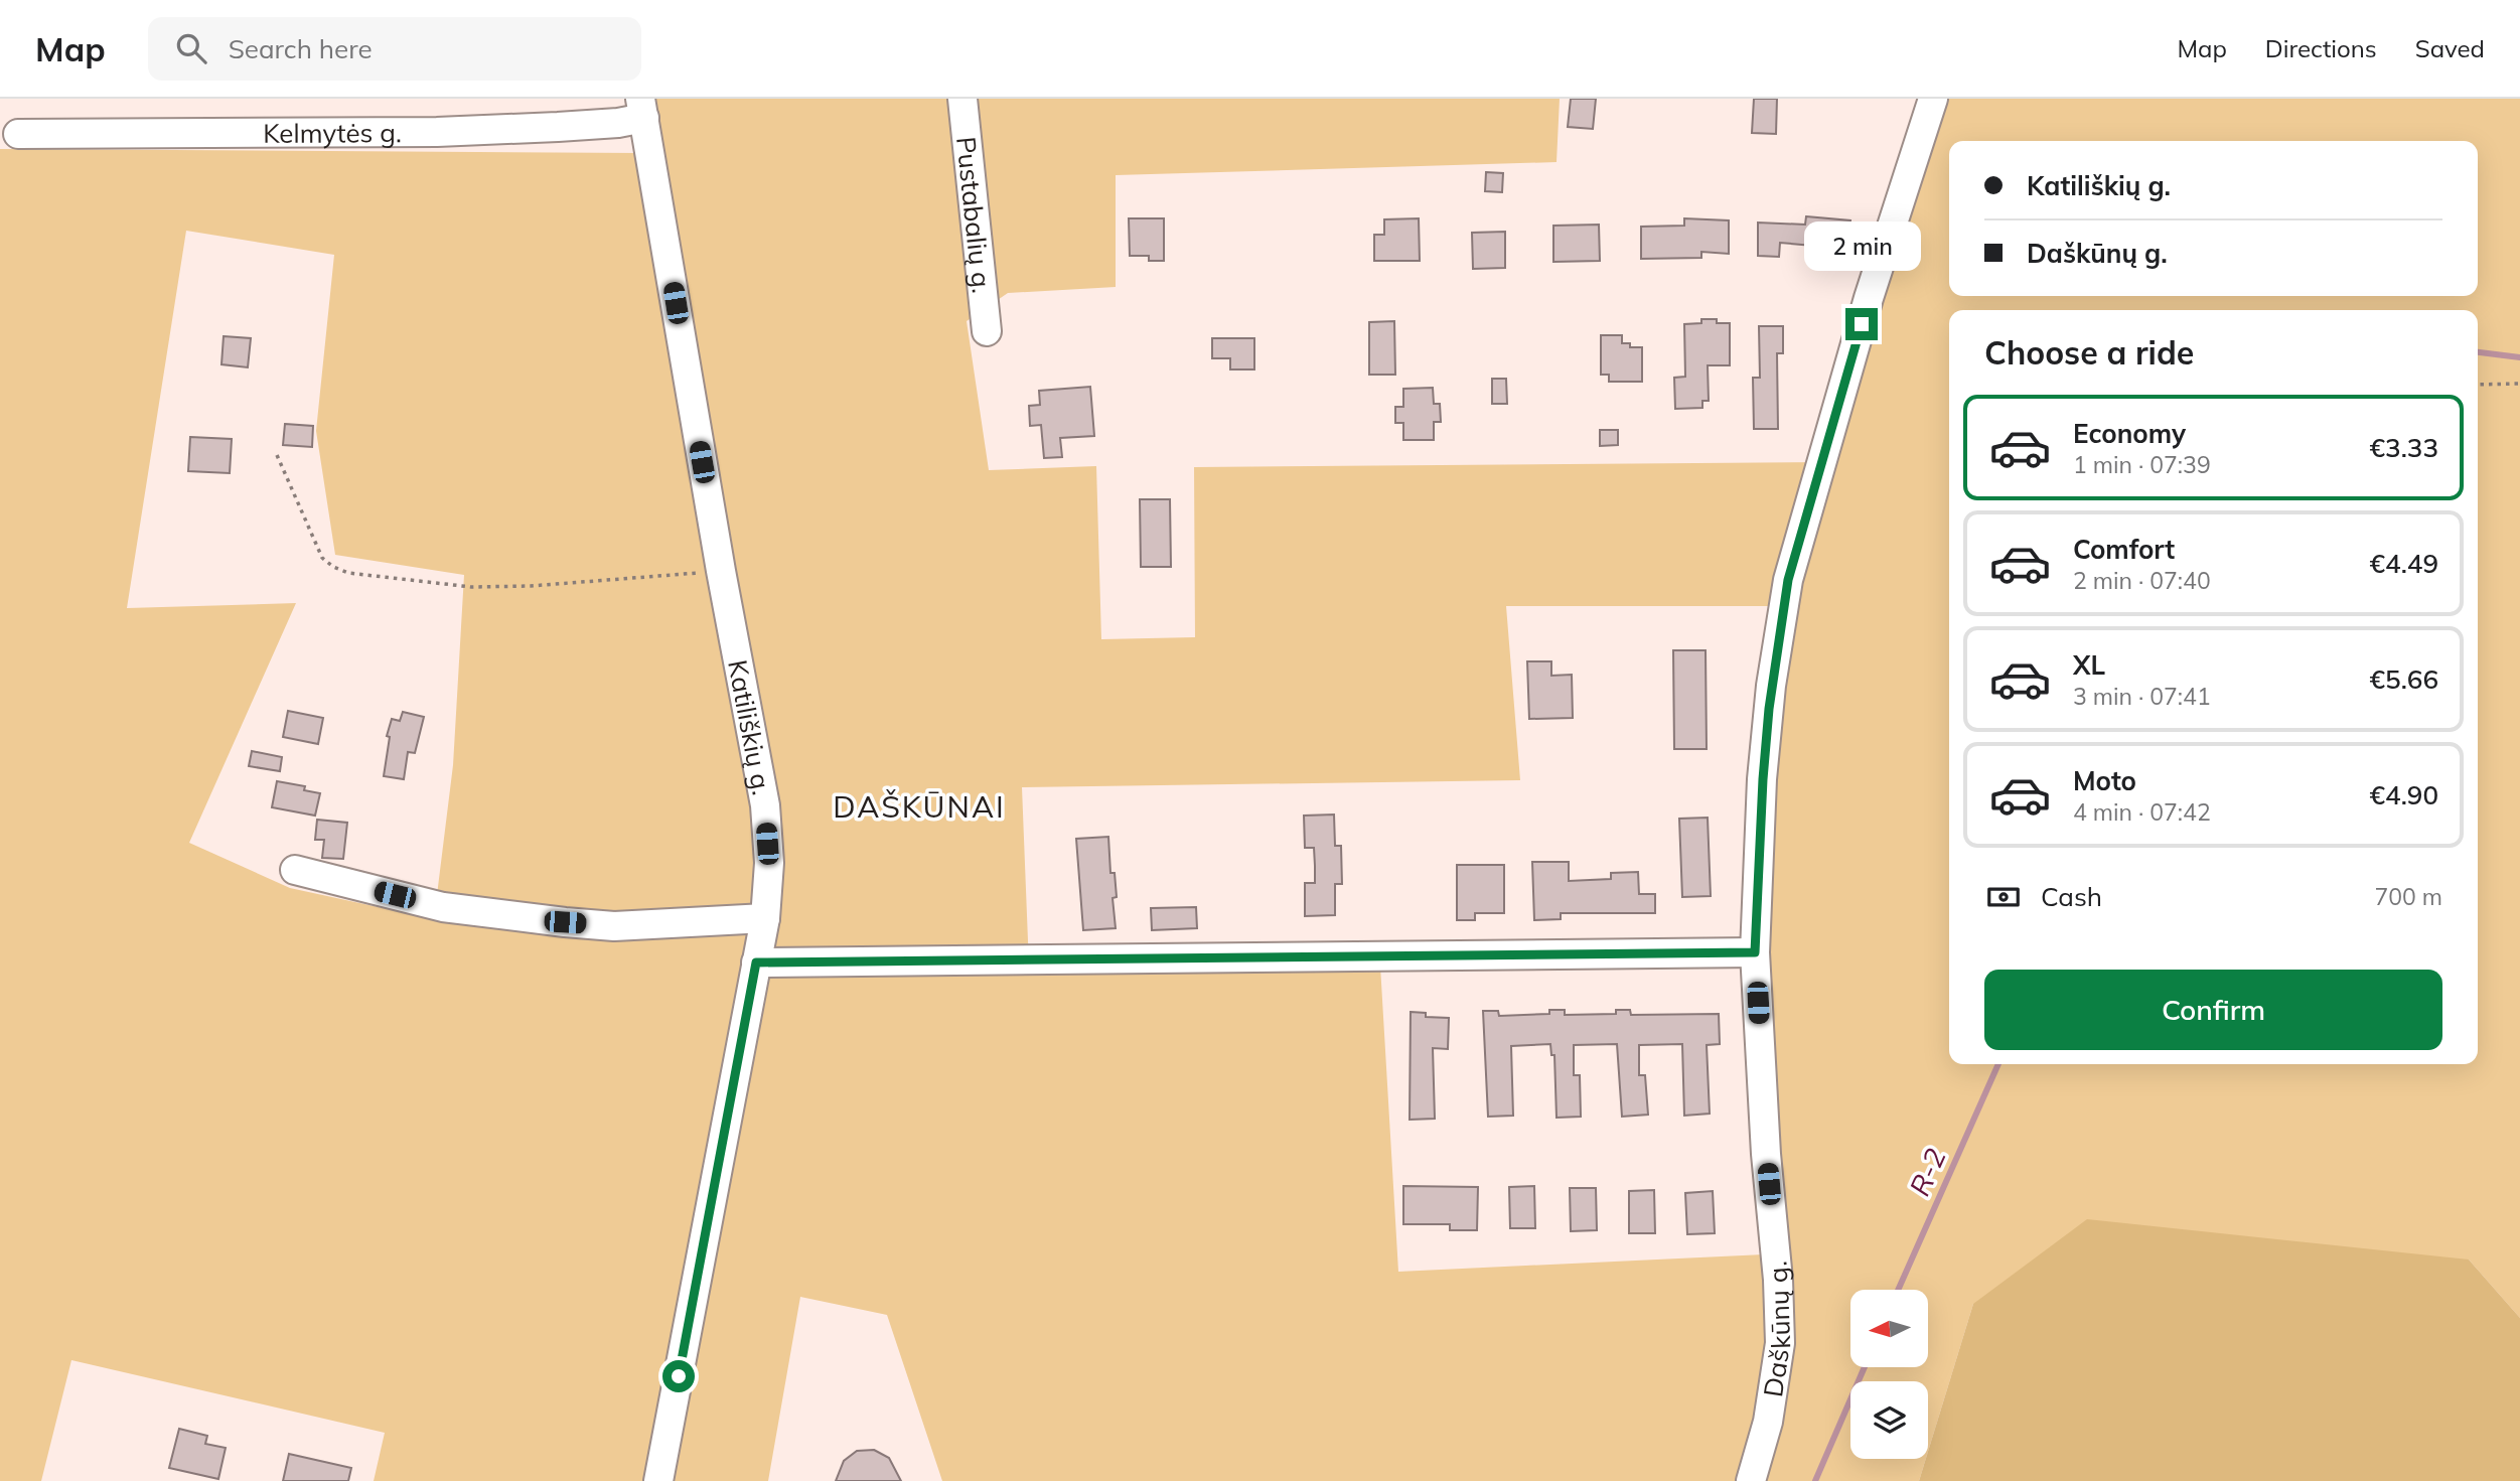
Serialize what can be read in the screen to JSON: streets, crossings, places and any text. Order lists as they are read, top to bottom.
{
  "streets": {
    "street": [
      "Kelmytės g.",
      "Pustabalių g.",
      "Katiliškių g.",
      "Daškūnų g."
    ]
  },
  "crossings": [
    ["Kelmytės g.", "Katiliškių g."]
  ],
  "districts": ["DAŠKŪNAI"],
  "water": ["R-2"],
  "north": "left",
  "page": {
    "header": "Map",
    "search": "Search here",
    "nav": ["Map", "Directions", "Saved"],
    "banner": ["Katiliškių g.", "Daškūnų g."],
    "bubble": "2 min",
    "heading": "Choose a ride",
    "list": [
      {
        "name": "Economy",
        "note": "1 min · 07:39",
        "value": "€3.33"
      },
      {
        "name": "Comfort",
        "note": "2 min · 07:40",
        "value": "€4.49"
      },
      {
        "name": "XL",
        "note": "3 min · 07:41",
        "value": "€5.66"
      },
      {
        "name": "Moto",
        "note": "4 min · 07:42",
        "value": "€4.90"
      }
    ],
    "pay": ["Cash", "700 m"],
    "buttons": "Confirm"
  }
}
